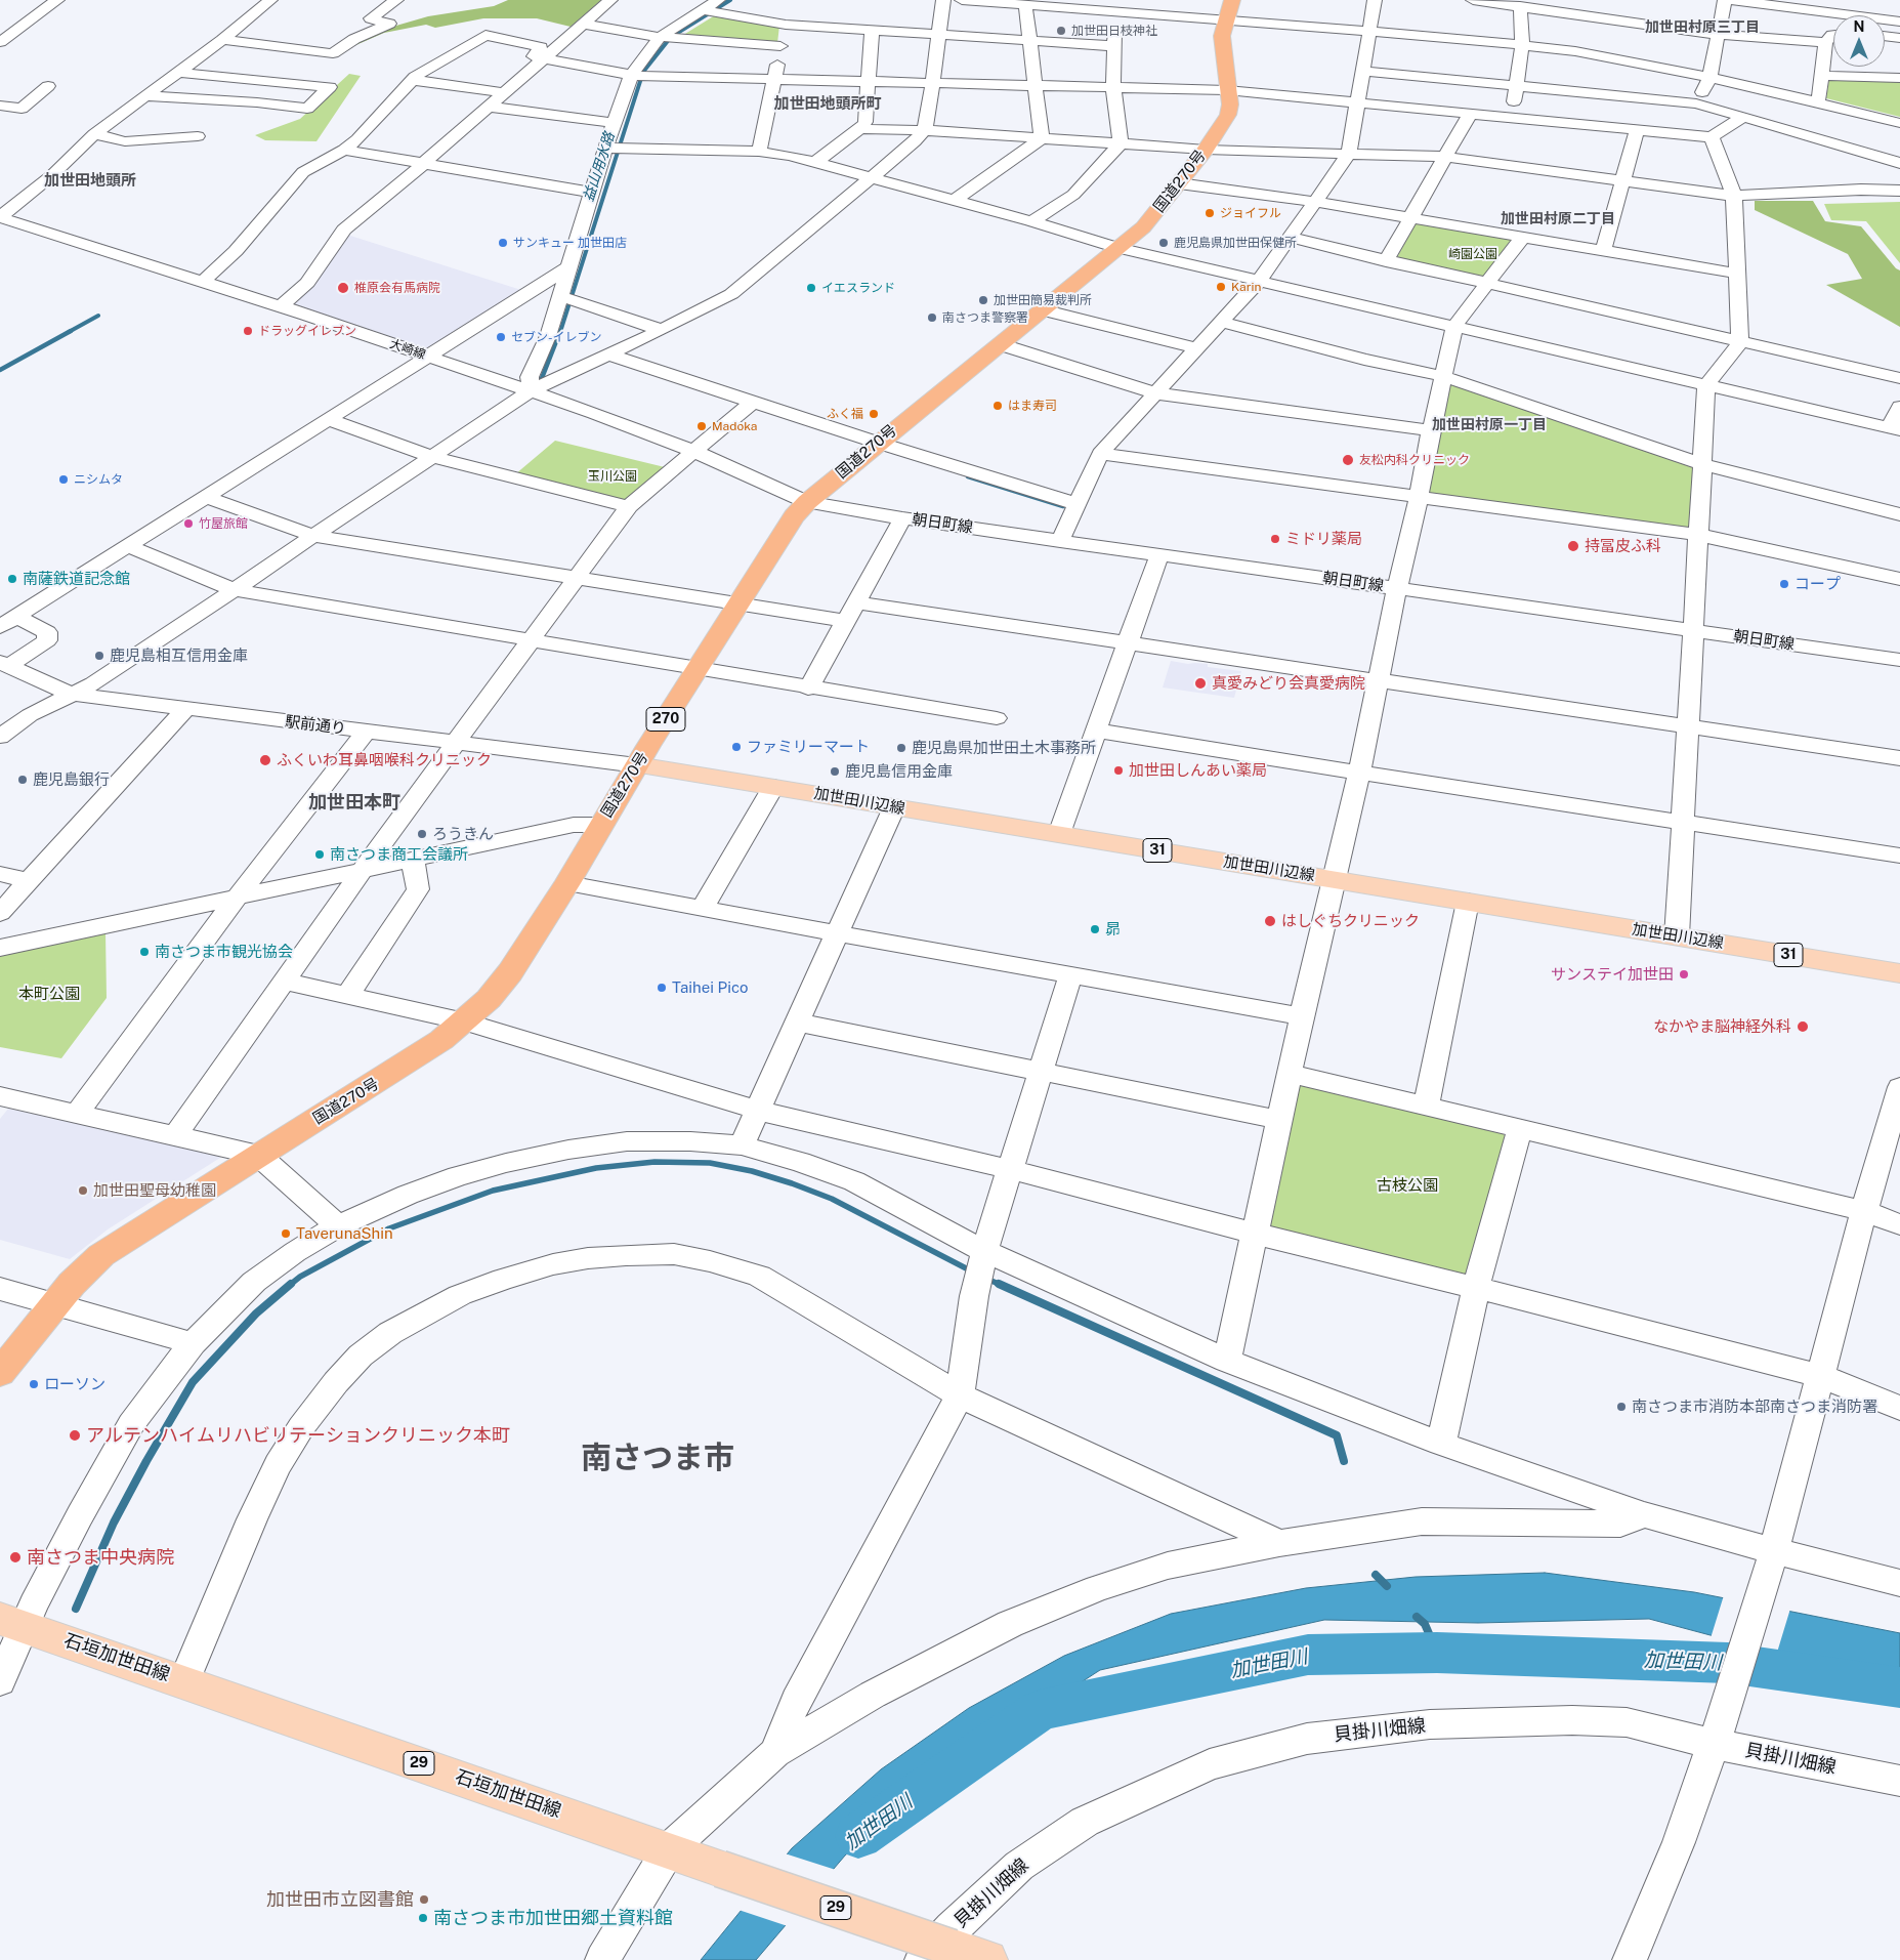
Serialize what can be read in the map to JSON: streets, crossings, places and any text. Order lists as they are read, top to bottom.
{
  "streets": {
    "highway": ["国道270号", "270"],
    "main road": [
      "加世田川辺線",
      "31",
      "石垣加世田線",
      "29"
    ],
    "street": [
      "大崎線",
      "朝日町線",
      "駅前通り",
      "貝掛川畑線"
    ]
  },
  "crossings": [
    ["国道270号", "大崎線"],
    ["国道270号", "朝日町線"],
    ["国道270号", "駅前通り"],
    ["国道270号", "加世田川辺線"],
    ["大崎線", "朝日町線"],
    ["駅前通り", "加世田川辺線"],
    ["石垣加世田線", "貝掛川畑線"]
  ],
  "districts": [
    "加世田村原三丁目",
    "加世田地頭所町",
    "加世田地頭所",
    "加世田村原二丁目",
    "加世田村原一丁目",
    "加世田本町",
    "南さつま市"
  ],
  "water": ["益山用水路", "加世田川"],
  "parks": [
    "崎園公園",
    "玉川公園",
    "本町公園",
    "古枝公園"
  ],
  "places": [
    "加世田日枝神社",
    "ジョイフル",
    "サンキュー 加世田店",
    "鹿児島県加世田保健所",
    "Karin",
    "椎原会有馬病院",
    "イエスランド",
    "加世田簡易裁判所",
    "南さつま警察署",
    "ドラッグイレブン",
    "セブン-イレブン",
    "はま寿司",
    "ふく福",
    "Madoka",
    "友松内科クリニック",
    "ニシムタ",
    "竹屋旅館",
    "ミドリ薬局",
    "持冨皮ふ科",
    "南薩鉄道記念館",
    "コープ",
    "鹿児島相互信用金庫",
    "真愛みどり会真愛病院",
    "ファミリーマート",
    "鹿児島県加世田土木事務所",
    "ふくいわ耳鼻咽喉科クリニック",
    "加世田しんあい薬局",
    "鹿児島信用金庫",
    "鹿児島銀行",
    "ろうきん",
    "南さつま商工会議所",
    "はしぐちクリニック",
    "昴",
    "南さつま市観光協会",
    "サンステイ加世田",
    "Taihei Pico",
    "なかやま脳神経外科",
    "加世田聖母幼稚園",
    "TaverunaShin",
    "ローソン",
    "南さつま市消防本部南さつま消防署",
    "アルテンハイムリハビリテーションクリニック本町",
    "南さつま中央病院",
    "加世田市立図書館",
    "南さつま市加世田郷土資料館"
  ],
  "north": "top"
}
